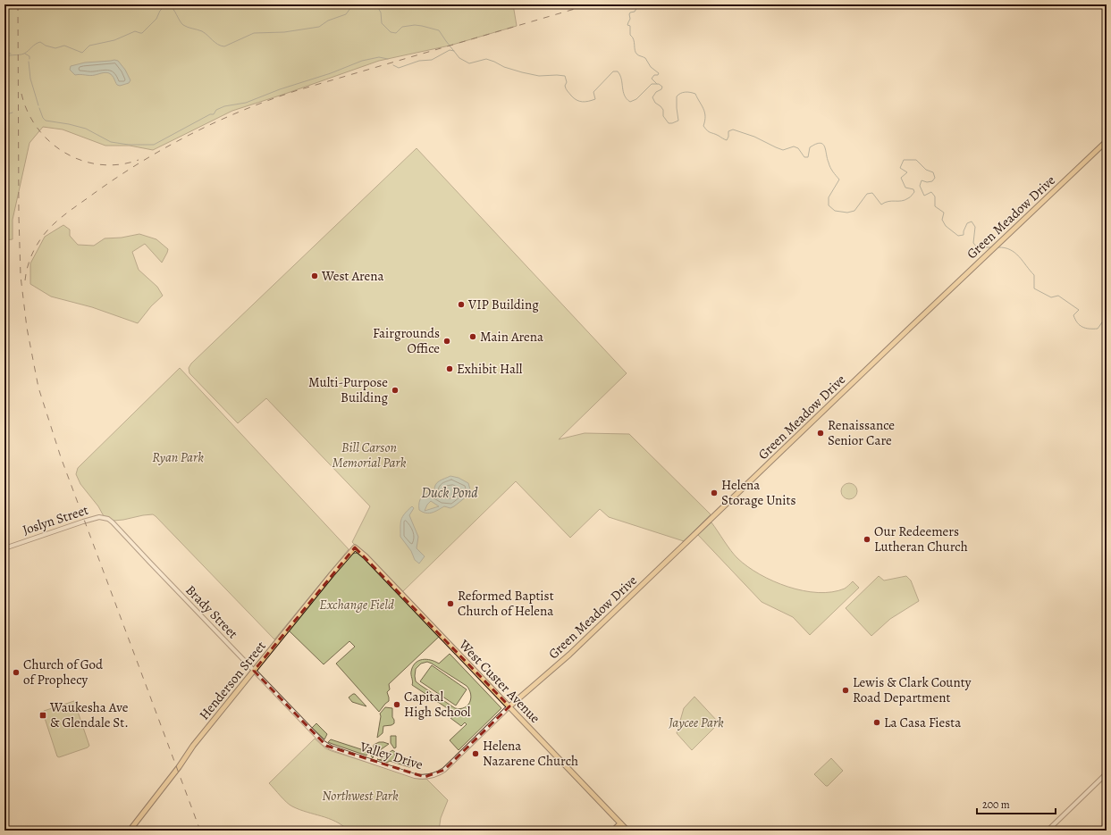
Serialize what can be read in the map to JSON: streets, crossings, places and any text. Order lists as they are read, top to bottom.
{
  "streets": {
    "main road": ["Green Meadow Drive", "Henderson Street", "West Custer Avenue"],
    "street": ["Joslyn Street", "Brady Street", "Valley Drive"]
  },
  "crossings": [
    ["Green Meadow Drive", "West Custer Avenue"],
    ["Green Meadow Drive", "Valley Drive"],
    ["Joslyn Street", "Brady Street"],
    ["Brady Street", "Henderson Street"],
    ["Brady Street", "Valley Drive"],
    ["Henderson Street", "West Custer Avenue"],
    ["West Custer Avenue", "Valley Drive"]
  ],
  "water": ["Duck Pond"],
  "parks": [
    "Bill Carson Memorial Park",
    "Ryan Park",
    "Exchange Field",
    "Jaycee Park",
    "Northwest Park"
  ],
  "places": {
    "other": [
      "West Arena",
      "VIP Building",
      "Main Arena",
      "Fairgrounds Office",
      "Exhibit Hall",
      "Multi-Purpose Building",
      "Renaissance Senior Care",
      "Helena Storage Units",
      "Our Redeemers Lutheran Church",
      "Reformed Baptist Church of Helena",
      "Church of God of Prophecy",
      "Lewis & Clark County Road Department",
      "Capital High School",
      "La Casa Fiesta",
      "Helena Nazarene Church"
    ],
    "transit": ["Waukesha Ave & Glendale St."]
  },
  "scale_bar": "200 m"
}
